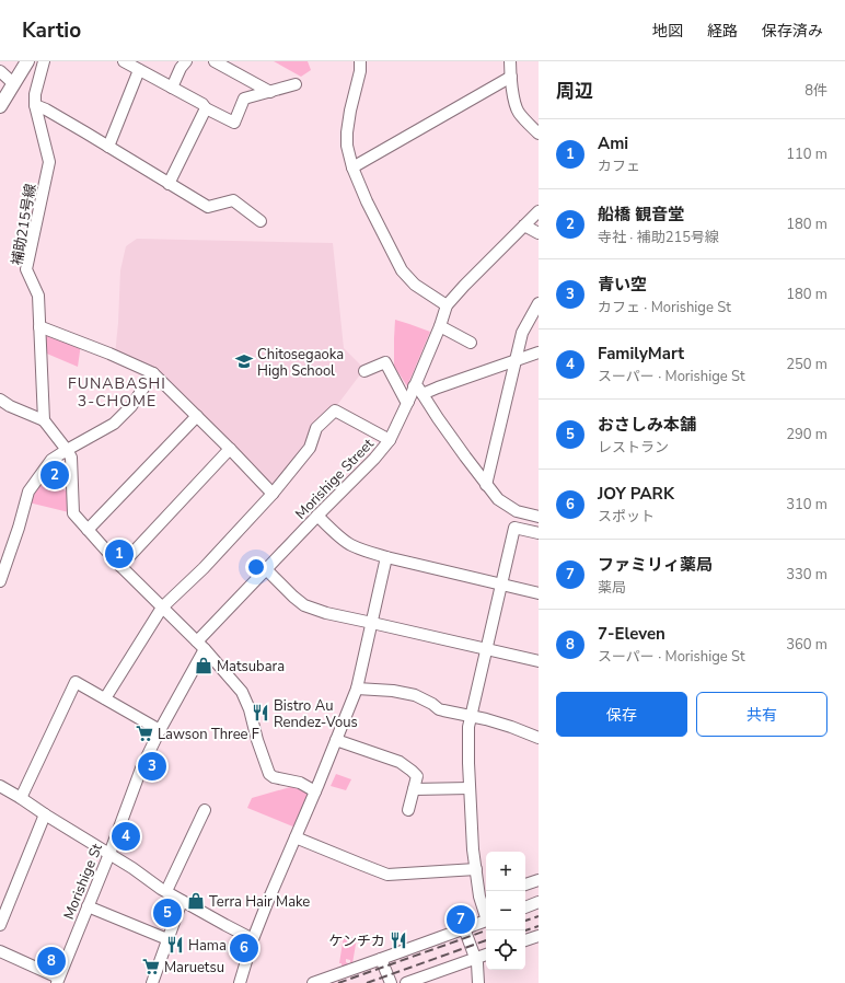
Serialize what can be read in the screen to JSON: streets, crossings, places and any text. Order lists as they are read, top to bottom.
{
  "streets": {
    "street": ["補助215号線", "Morishige Street", "Morishige St"]
  },
  "crossings": [
    ["Morishige Street", "Morishige St"]
  ],
  "districts": ["FUNABASHI 3-CHOME"],
  "places": {
    "school or university": ["Chitosegaoka High School"],
    "shop": ["Matsubara", "Terra Hair Make"],
    "restaurant": ["Bistro Au Rendez-Vous", "ケンチカ", "Hama"],
    "supermarket": ["Lawson Three F", "Maruetsu"]
  },
  "page": {
    "header": "Kartio",
    "nav": ["地図", "経路", "保存済み"],
    "heading": ["周辺", "8件"],
    "list": [
      {
        "mark": "1",
        "name": "Ami",
        "note": "カフェ",
        "value": "110 m"
      },
      {
        "mark": "2",
        "name": "船橋 観音堂",
        "note": "寺社 · 補助215号線",
        "value": "180 m"
      },
      {
        "mark": "3",
        "name": "青い空",
        "note": "カフェ · Morishige St",
        "value": "180 m"
      },
      {
        "mark": "4",
        "name": "FamilyMart",
        "note": "スーパー · Morishige St",
        "value": "250 m"
      },
      {
        "mark": "5",
        "name": "おさしみ本舗",
        "note": "レストラン",
        "value": "290 m"
      },
      {
        "mark": "6",
        "name": "JOY PARK",
        "note": "スポット",
        "value": "310 m"
      },
      {
        "mark": "7",
        "name": "ファミリィ薬局",
        "note": "薬局",
        "value": "330 m"
      },
      {
        "mark": "8",
        "name": "7-Eleven",
        "note": "スーパー · Morishige St",
        "value": "360 m"
      }
    ],
    "pins": [
      "2",
      "1",
      "3",
      "4",
      "5",
      "7",
      "6",
      "8"
    ],
    "buttons": ["保存", "共有"],
    "map_buttons": ["+", "−"]
  }
}
